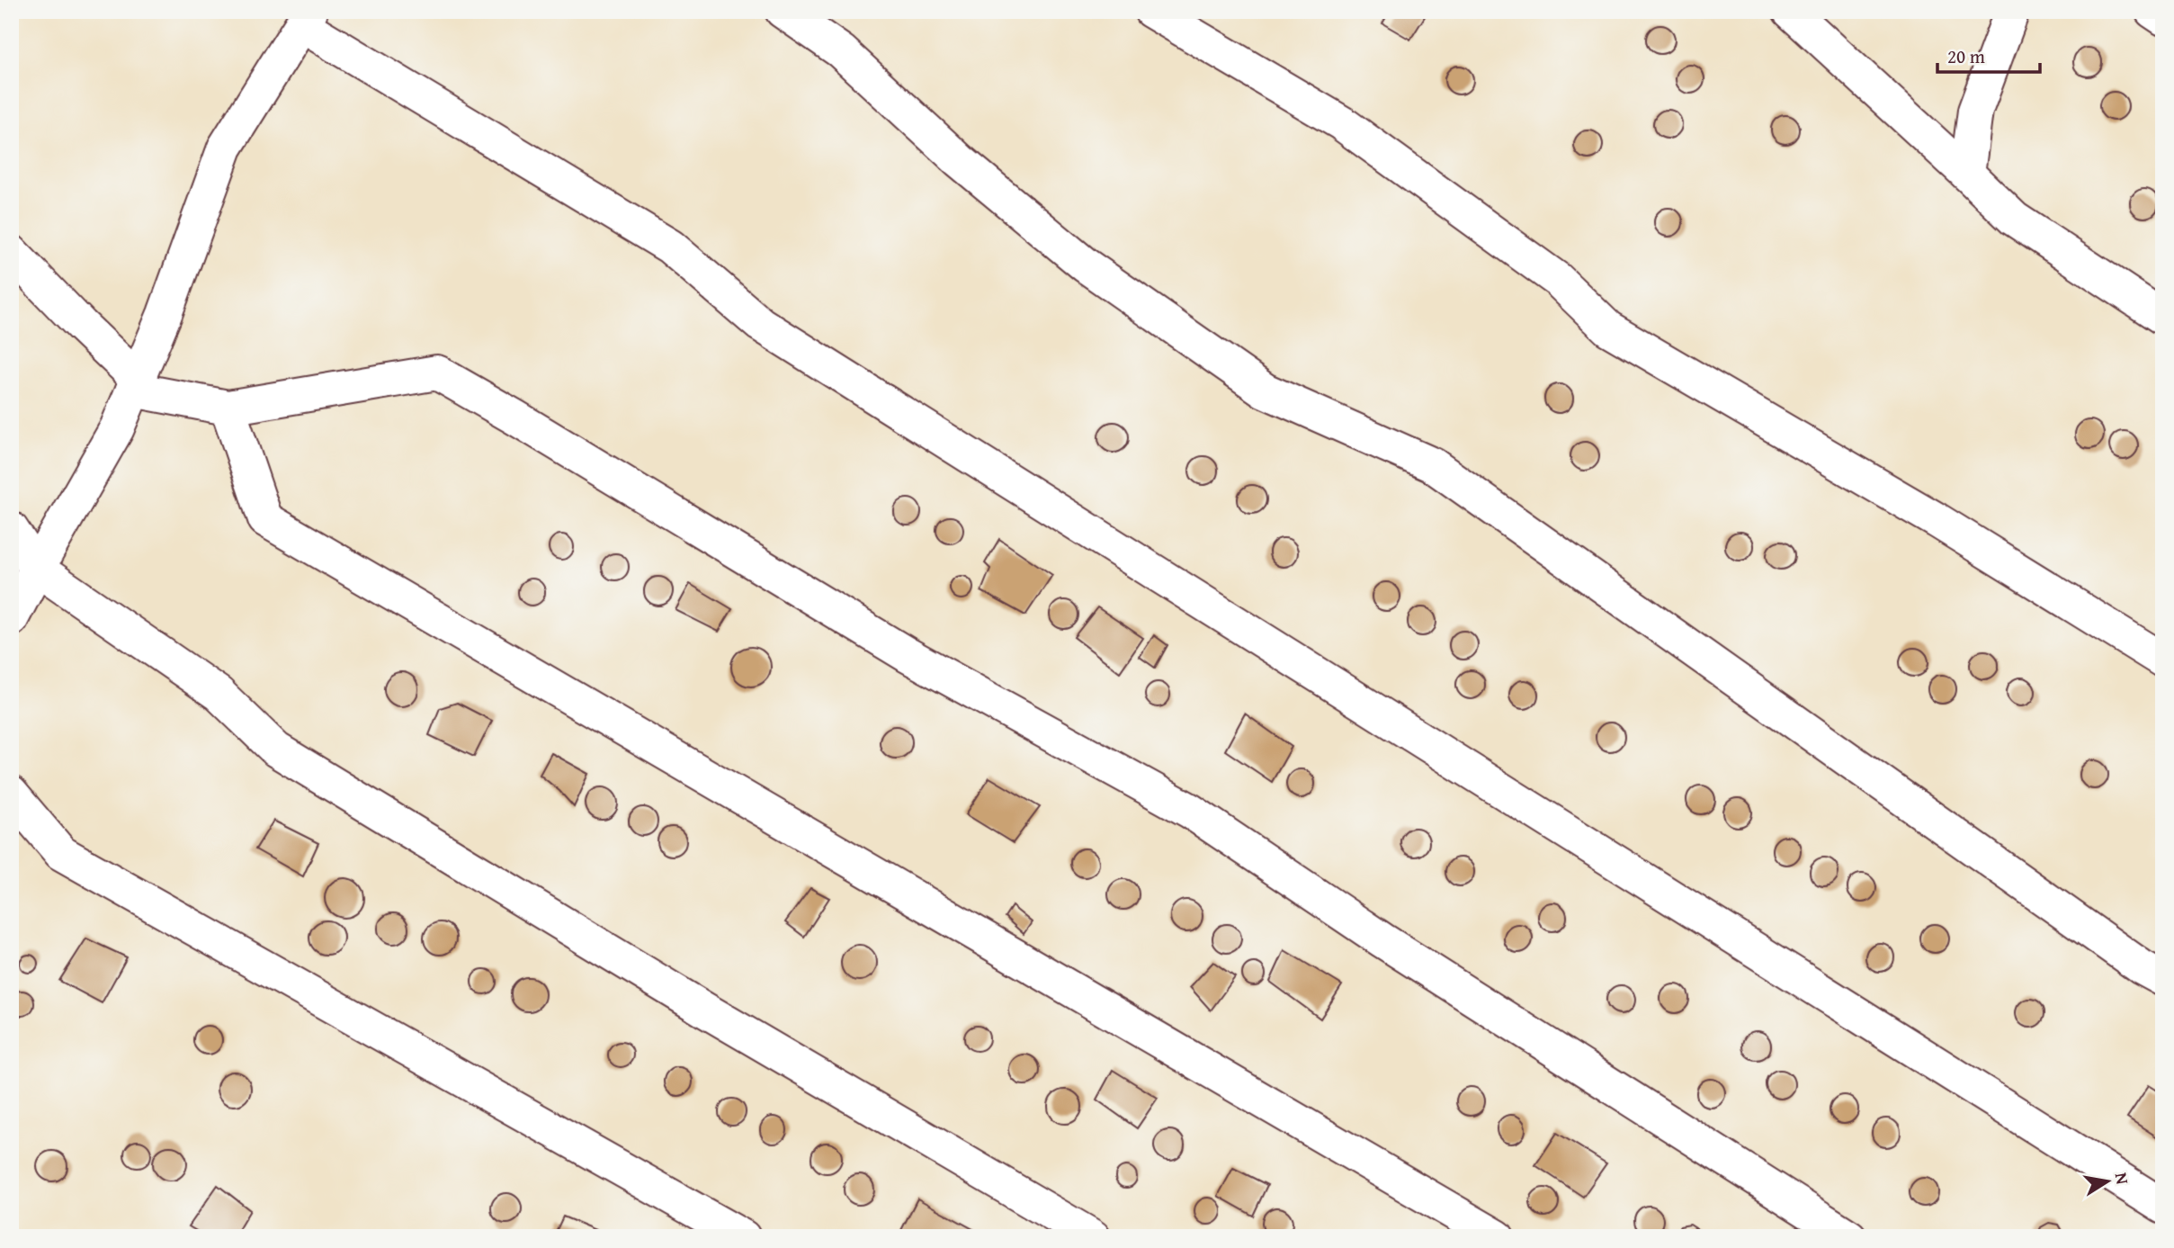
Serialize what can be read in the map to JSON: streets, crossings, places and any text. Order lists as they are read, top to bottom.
{
  "scale_bar": "20 m",
  "north": "right"
}
